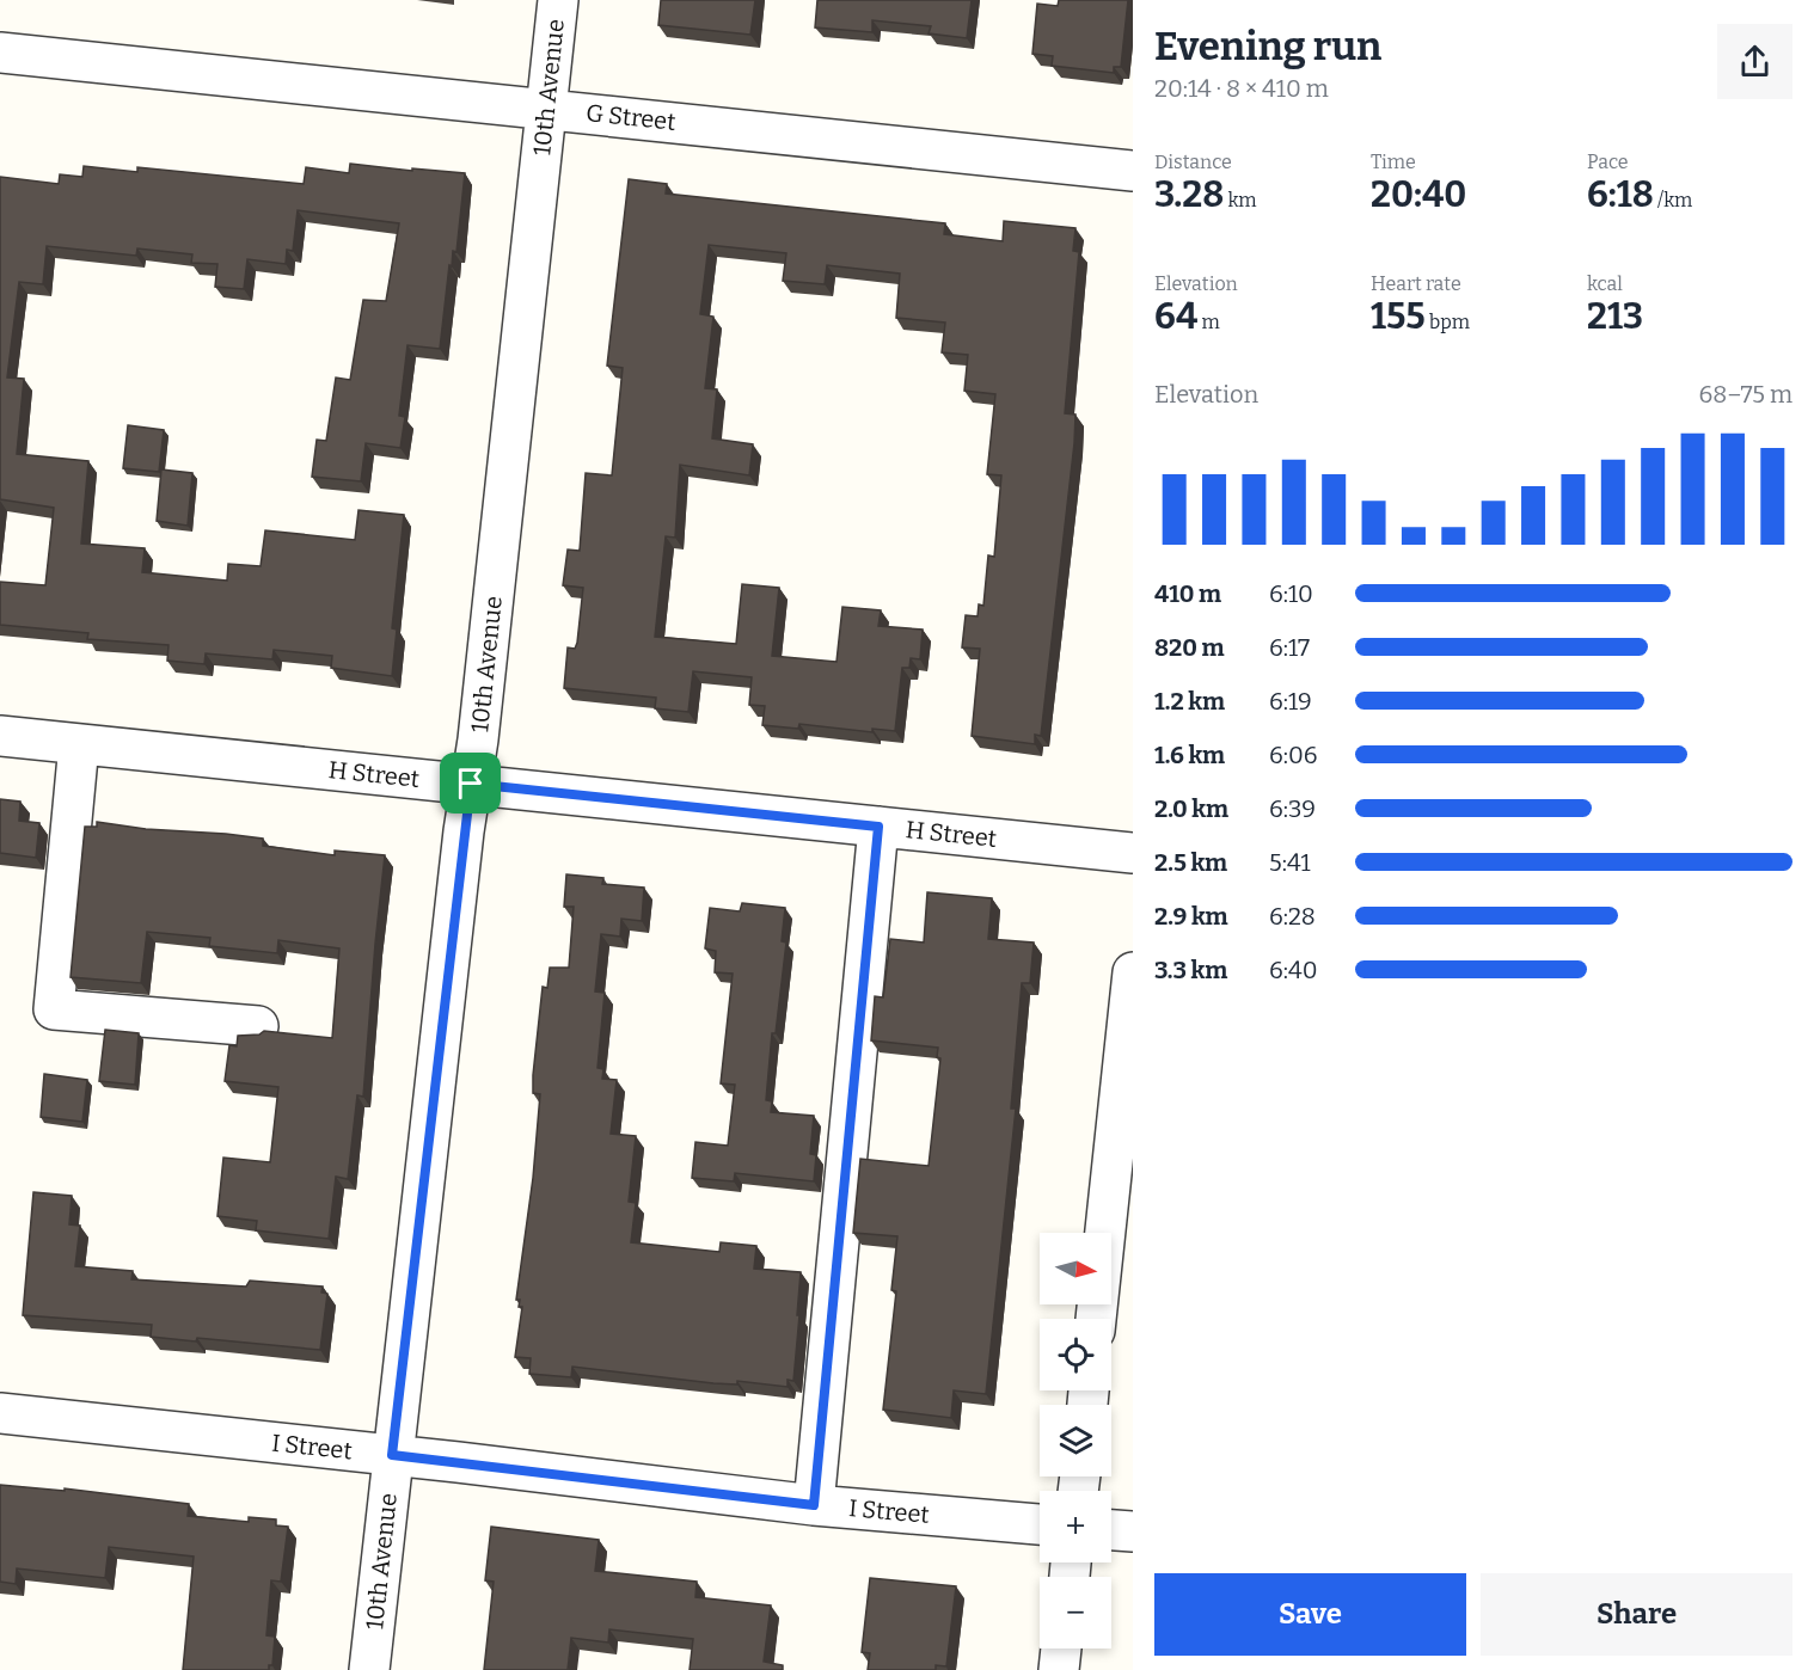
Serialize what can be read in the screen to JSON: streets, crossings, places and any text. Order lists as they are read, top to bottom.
{
  "streets": {
    "street": [
      "10th Avenue",
      "G Street",
      "H Street",
      "I Street"
    ]
  },
  "crossings": [
    ["10th Avenue", "G Street"],
    ["10th Avenue", "H Street"],
    ["10th Avenue", "I Street"]
  ],
  "north": "right",
  "page": {
    "heading": ["Evening run", "20:14 · 8 × 410 m"],
    "stats": [
      ["Distance", "3.28 km"],
      ["Time", "20:40"],
      ["Pace", "6:18 /km"],
      ["Elevation", "64 m"],
      ["Heart rate", "155 bpm"],
      ["kcal", "213"]
    ],
    "chart": ["Elevation", "68–75 m"],
    "list": [
      {
        "name": "410 m",
        "note": "6:10"
      },
      {
        "name": "820 m",
        "note": "6:17"
      },
      {
        "name": "1.2 km",
        "note": "6:19"
      },
      {
        "name": "1.6 km",
        "note": "6:06"
      },
      {
        "name": "2.0 km",
        "note": "6:39"
      },
      {
        "name": "2.5 km",
        "note": "5:41"
      },
      {
        "name": "2.9 km",
        "note": "6:28"
      },
      {
        "name": "3.3 km",
        "note": "6:40"
      }
    ],
    "map_buttons": ["+", "−"],
    "buttons": ["Save", "Share"]
  }
}
